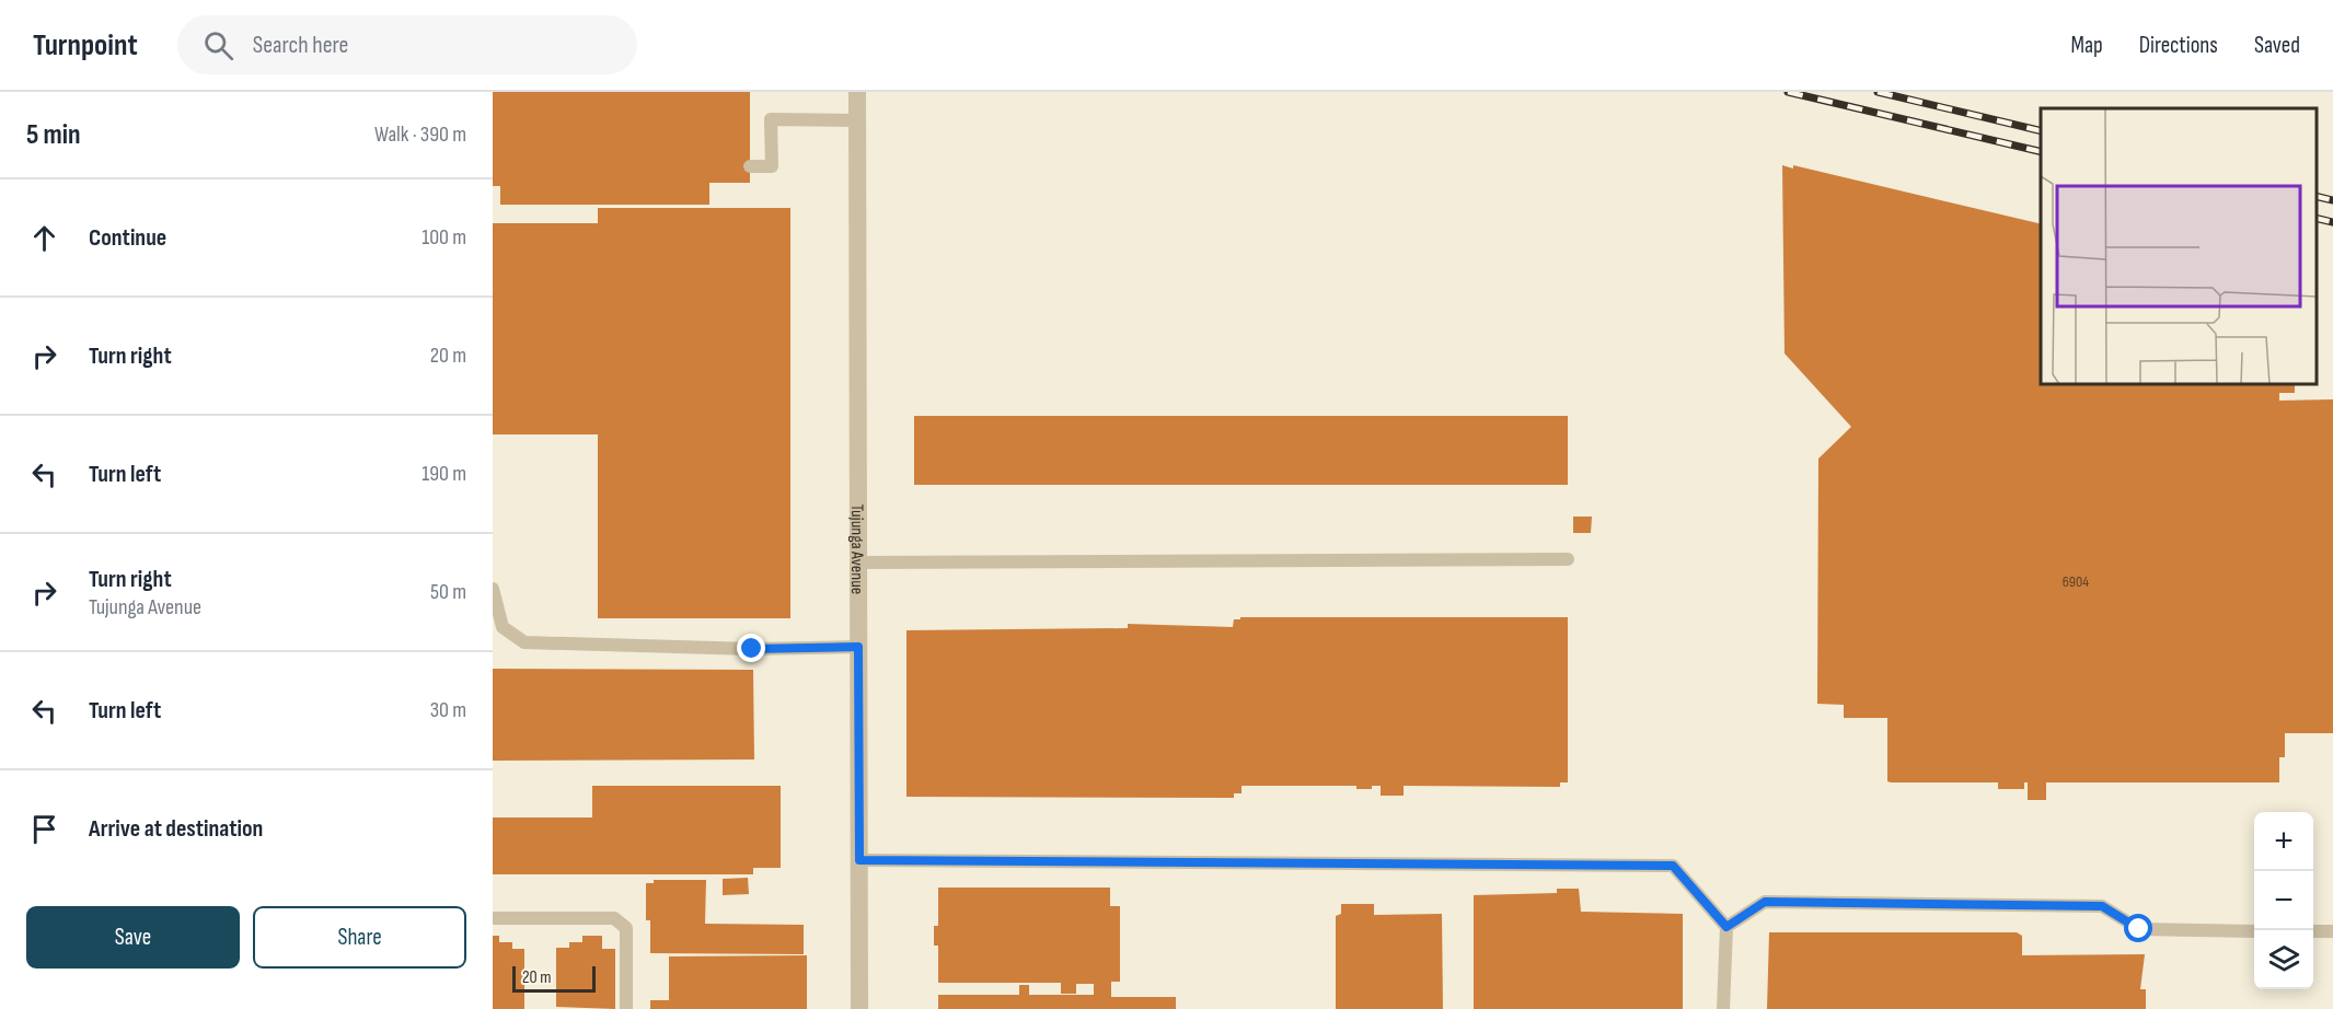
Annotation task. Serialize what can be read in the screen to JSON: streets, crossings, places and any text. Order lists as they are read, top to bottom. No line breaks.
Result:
{"streets":{"street":["Tujunga Avenue"]},"house_numbers":["6904"],"scale_bar":"20 m","page":{"header":"Turnpoint","search":"Search here","nav":["Map","Directions","Saved"],"heading":["5 min","Walk · 390 m"],"list":[["Continue","100 m"],["Turn right","20 m"],["Turn left","190 m"],["Turn right","Tujunga Avenue","50 m"],["Turn left","30 m"],"Arrive at destination"],"map_buttons":["+","−"],"buttons":["Save","Share"],"scale":"20 m"}}
